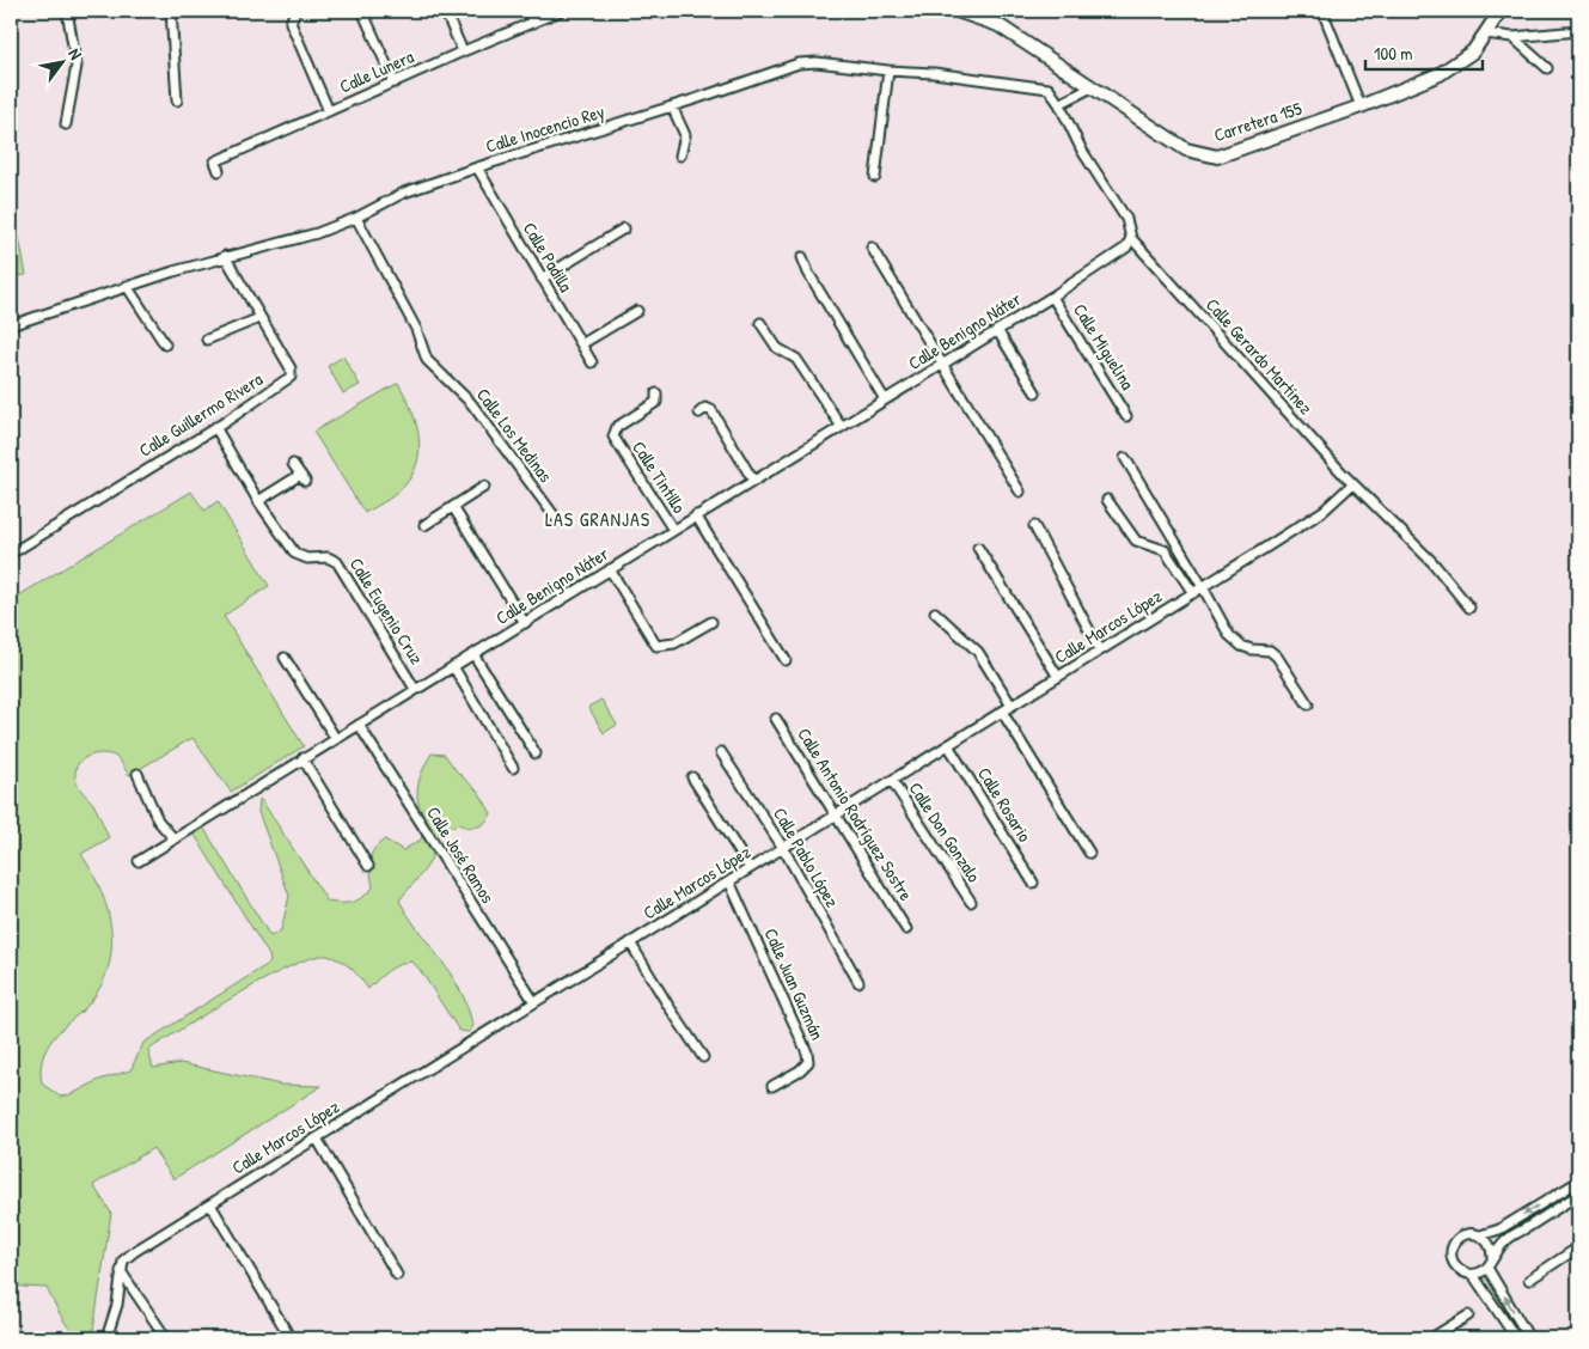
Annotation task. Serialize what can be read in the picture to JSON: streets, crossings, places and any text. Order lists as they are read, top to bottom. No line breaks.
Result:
{"streets":{"street":["Calle Lunera","Carretera 155","Calle Inocencio Rey","Calle Padilla","Calle Benigno Náter","Calle Miguelina","Calle Gerardo Martínez","Calle Guillermo Rivera","Calle Los Medinas","Calle Tintillo","Calle Eugenio Cruz","Calle Marcos López","Calle Rosario","Calle Antonio Rodríguez Sostre","Calle Don Gonzalo","Calle José Ramos","Calle Pablo López","Calle Juan Guzmán"]},"crossings":[["Calle Inocencio Rey","Calle Padilla"],["Calle Inocencio Rey","Calle Gerardo Martínez"],["Calle Inocencio Rey","Calle Guillermo Rivera"],["Calle Inocencio Rey","Calle Los Medinas"],["Calle Benigno Náter","Calle Miguelina"],["Calle Benigno Náter","Calle Gerardo Martínez"],["Calle Benigno Náter","Calle Tintillo"],["Calle Benigno Náter","Calle Eugenio Cruz"],["Calle Benigno Náter","Calle José Ramos"],["Calle Gerardo Martínez","Calle Marcos López"],["Calle Guillermo Rivera","Calle Eugenio Cruz"],["Calle Marcos López","Calle Rosario"],["Calle Marcos López","Calle Antonio Rodríguez Sostre"],["Calle Marcos López","Calle Don Gonzalo"],["Calle Marcos López","Calle José Ramos"],["Calle Marcos López","Calle Pablo López"],["Calle Marcos López","Calle Juan Guzmán"]],"districts":["LAS GRANJAS"],"scale_bar":"100 m","north":"top right"}
